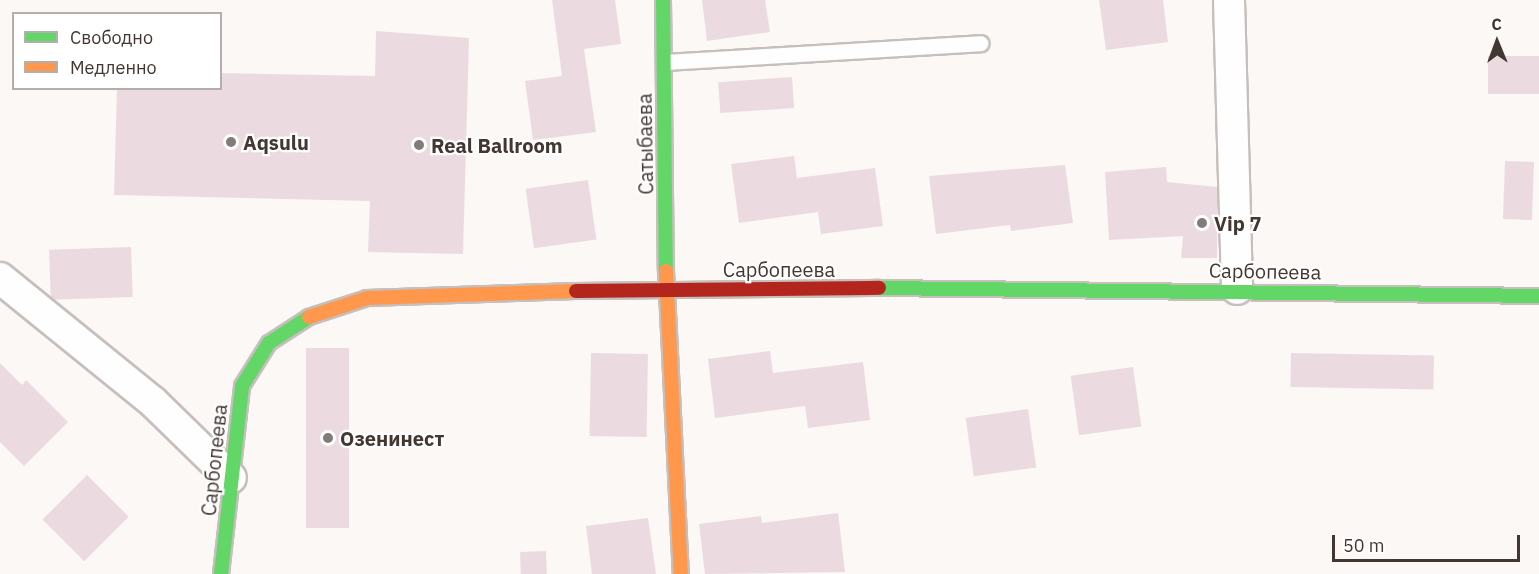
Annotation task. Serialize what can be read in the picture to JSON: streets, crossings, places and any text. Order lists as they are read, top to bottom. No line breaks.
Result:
{"streets":{"street":["Сатыбаева","Сарбопеева"]},"crossings":[["Сатыбаева","Сарбопеева"]],"places":["Aqsulu","Real Ballroom","Vip 7","Озенинест"],"legend":["Свободно","Медленно"],"scale_bar":"50 m","north":"top"}
